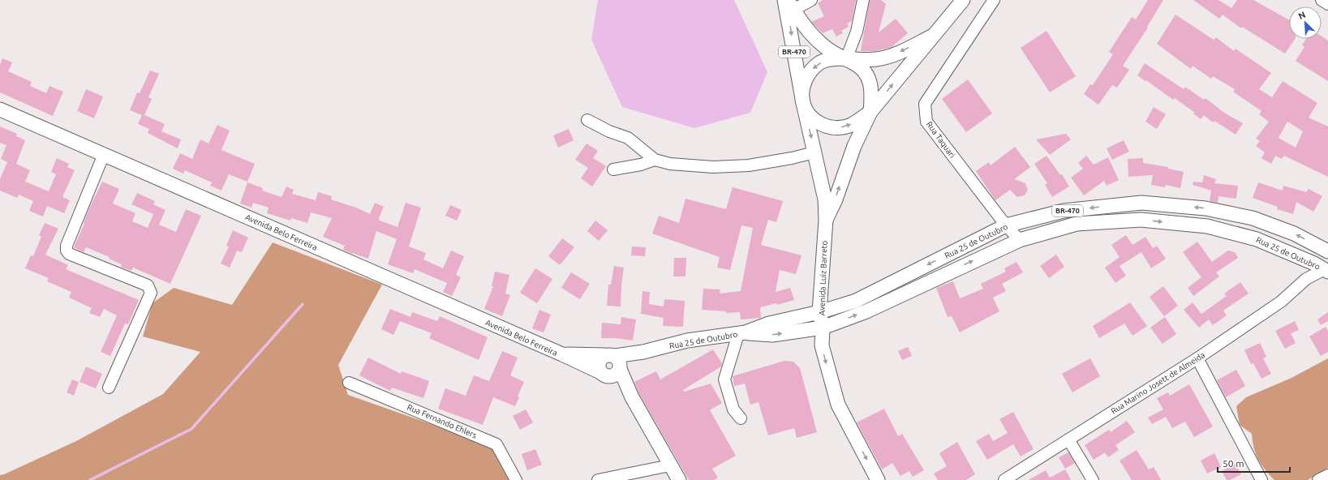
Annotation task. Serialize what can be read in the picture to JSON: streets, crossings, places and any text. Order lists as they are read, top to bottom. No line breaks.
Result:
{"streets":{"main road":["BR-470","Avenida Belo Ferreira","Rua 25 de Outubro","Avenida Luiz Barreto"],"street":["Rua Taquari","Rua Marino Josett de Almeida","Rua Fernando Ehlers"]},"crossings":[["BR-470","Avenida Luiz Barreto"],["Rua Taquari","Rua 25 de Outubro"],["Avenida Belo Ferreira","Rua 25 de Outubro"],["Rua 25 de Outubro","Avenida Luiz Barreto"],["Rua 25 de Outubro","Rua Marino Josett de Almeida"]],"one_way":["Avenida Luiz Barreto"],"scale_bar":"50 m","north":"top left"}
